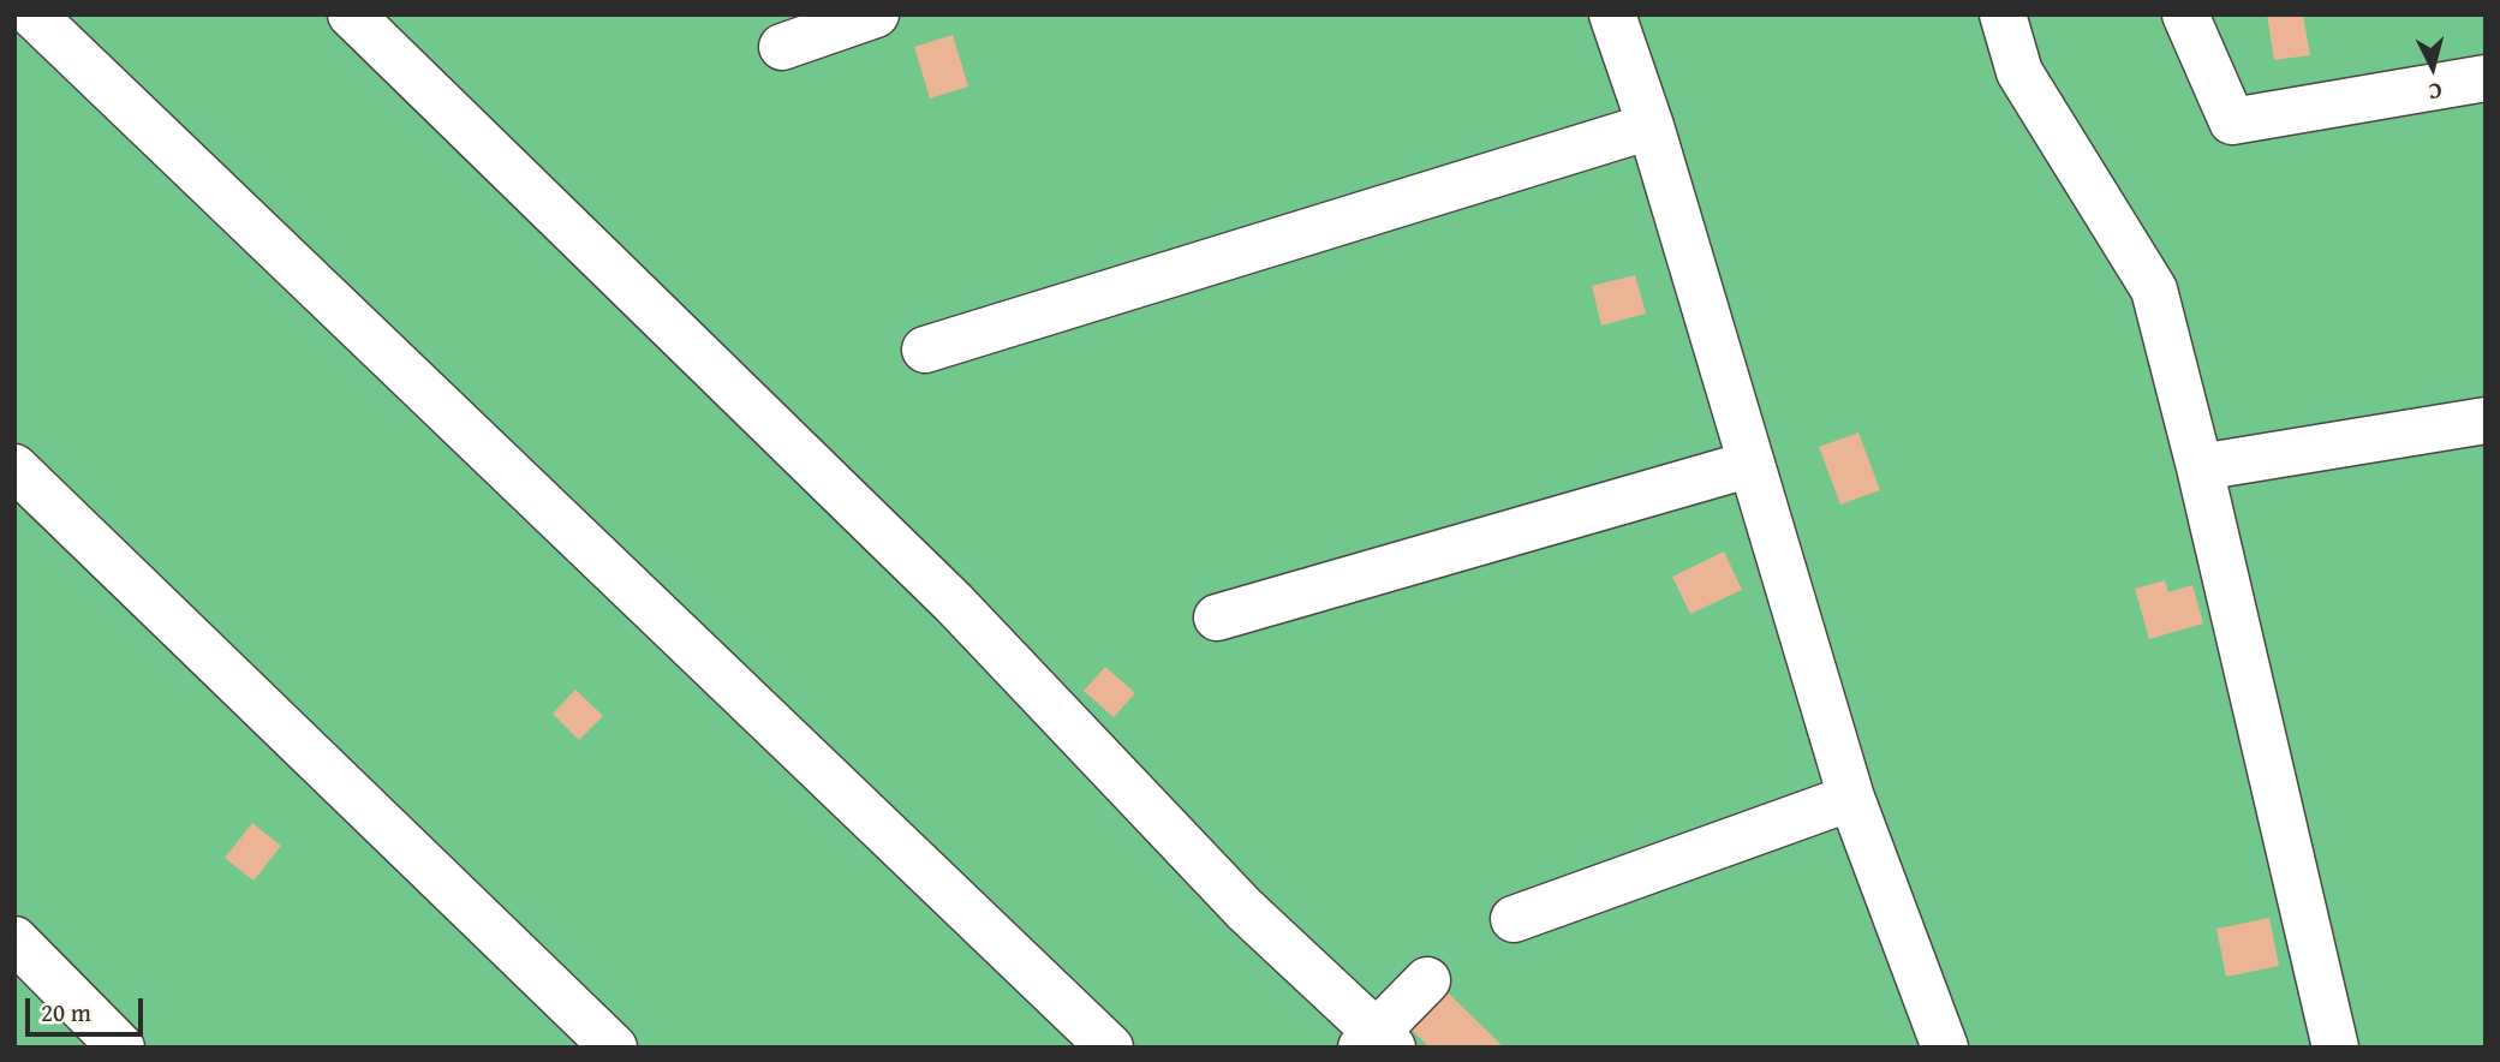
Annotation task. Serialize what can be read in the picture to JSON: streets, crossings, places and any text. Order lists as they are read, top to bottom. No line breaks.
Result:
{"scale_bar":"20 m","north":"bottom"}
